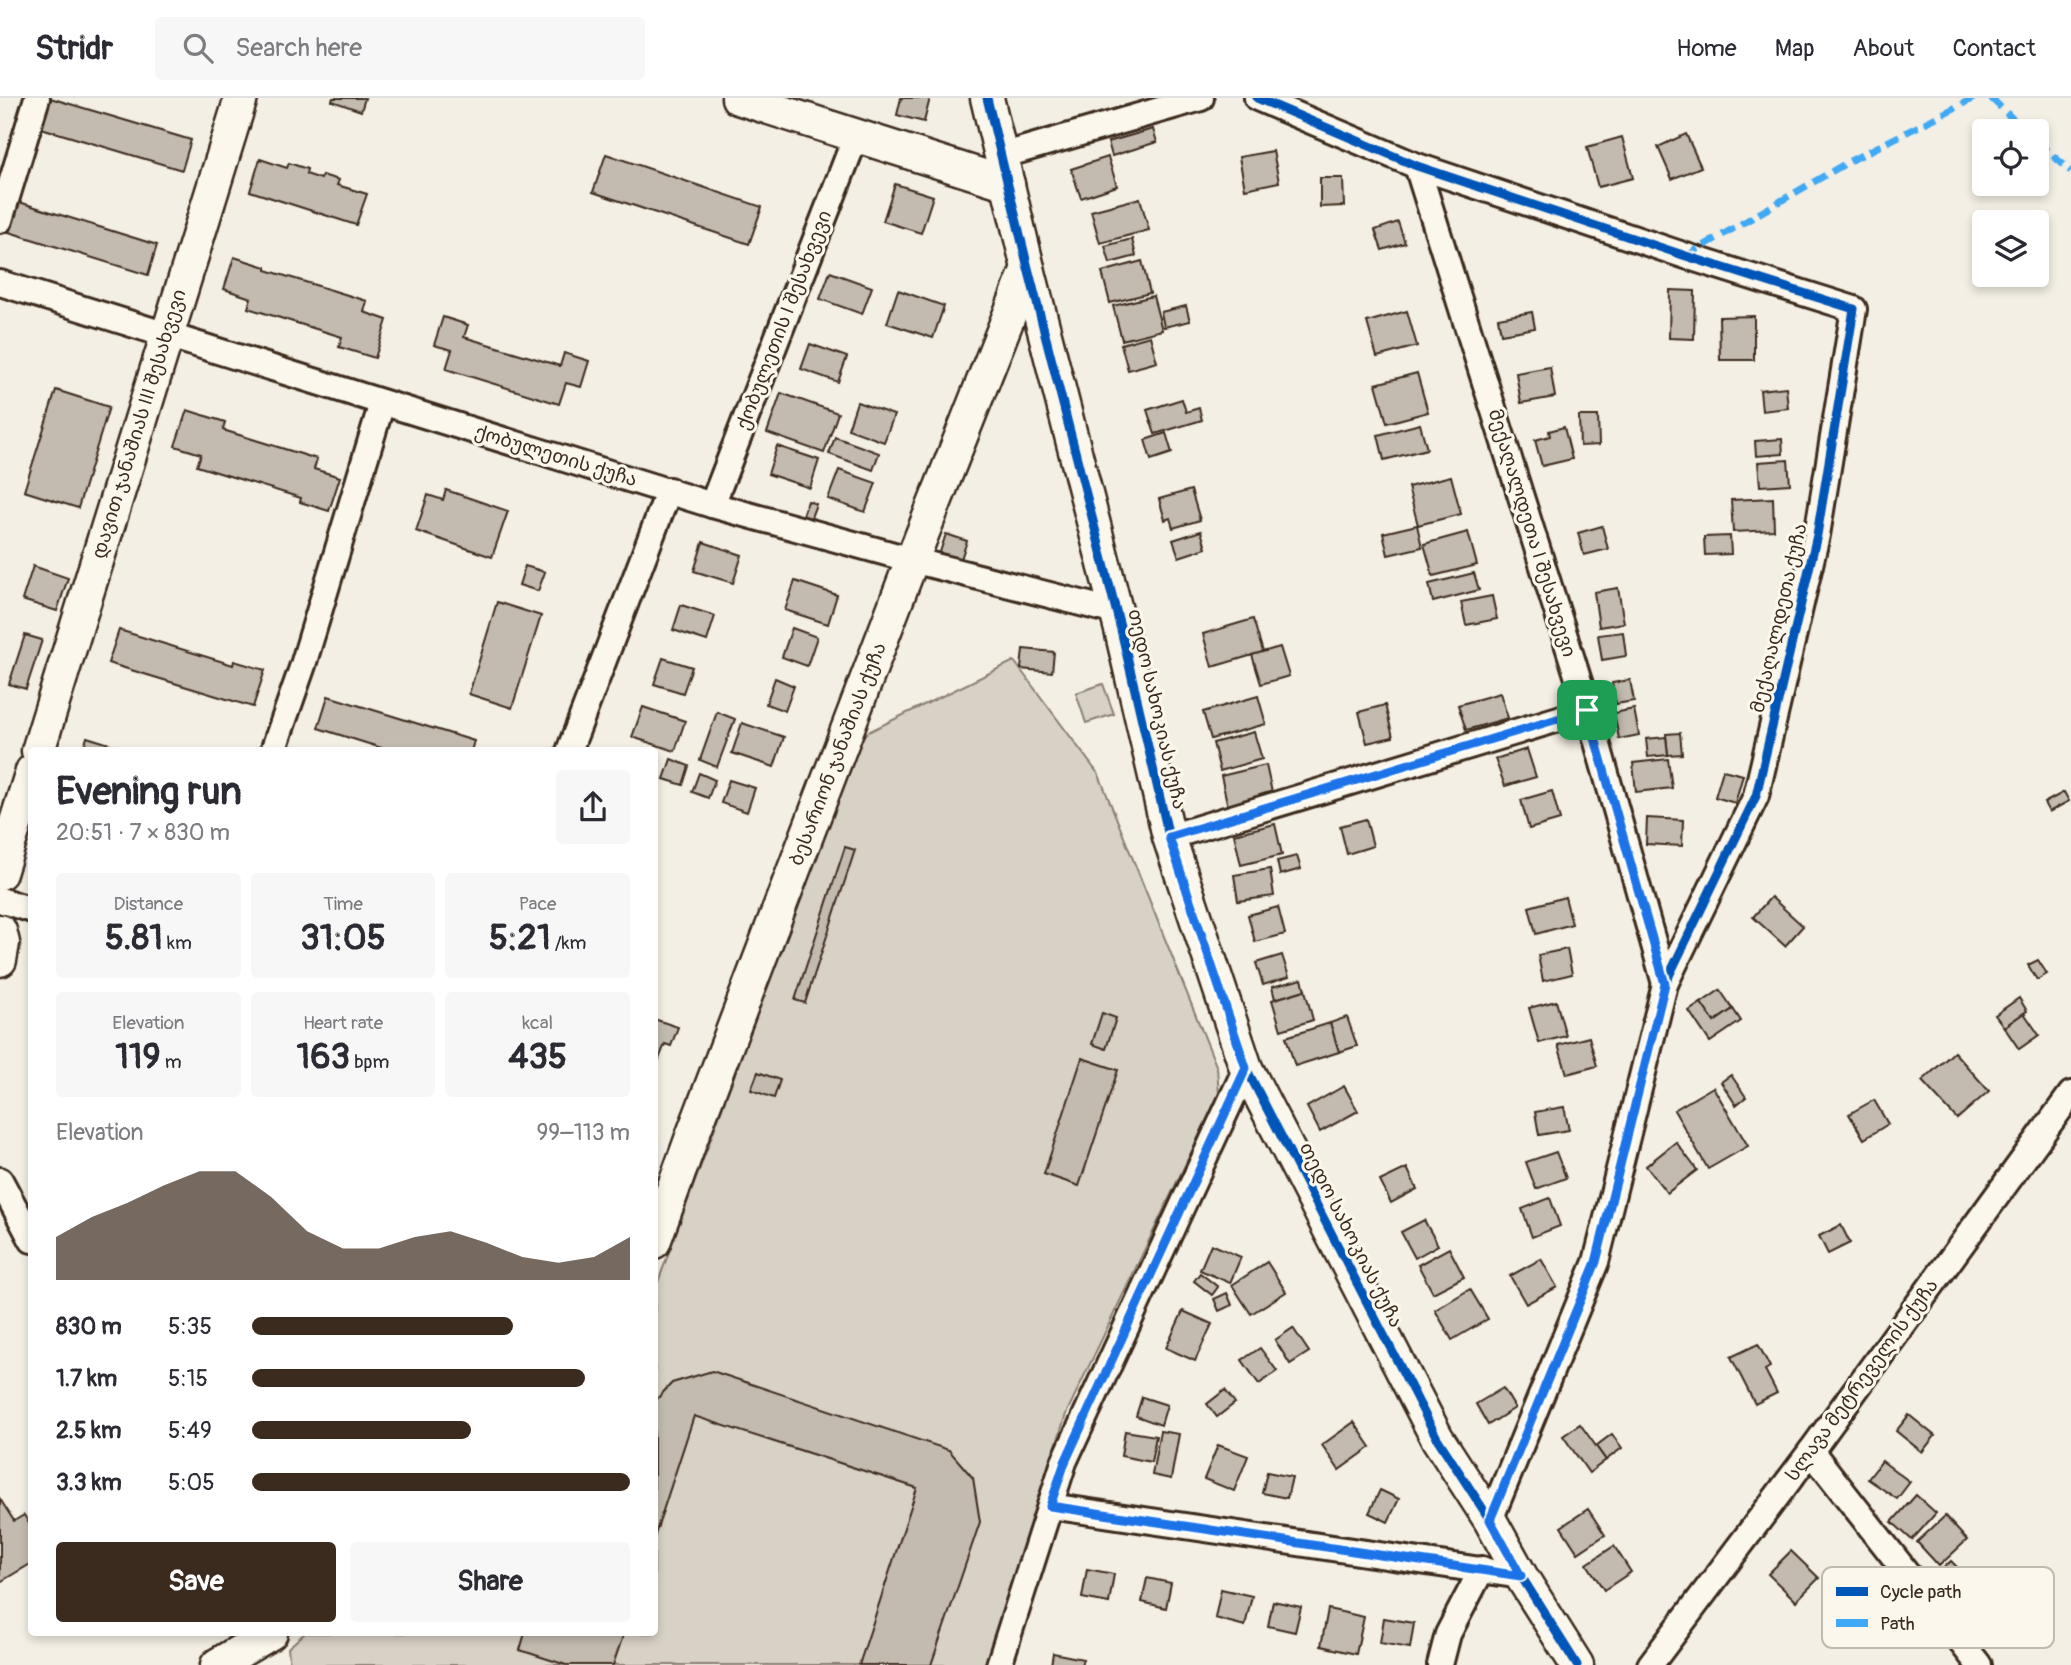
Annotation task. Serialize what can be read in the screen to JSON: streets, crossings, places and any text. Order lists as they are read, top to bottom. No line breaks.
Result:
{"streets":{"street":["ქობულეთის I შესახვევი","დავით ჯანაშიას III შესახვევი","ქობულეთის ქუჩა","მექაღალდეთა I შესახვევი","მექაღალდეთა ქუჩა","თედო სახოკიას ქუჩა","ბესარიონ ჯანაშიას ქუჩა","სლავა მეტრეველის ქუჩა"]},"crossings":[["ქობულეთის I შესახვევი","ქობულეთის ქუჩა"],["დავით ჯანაშიას III შესახვევი","ქობულეთის ქუჩა"],["ქობულეთის ქუჩა","თედო სახოკიას ქუჩა"],["ქობულეთის ქუჩა","ბესარიონ ჯანაშიას ქუჩა"],["მექაღალდეთა I შესახვევი","მექაღალდეთა ქუჩა"],["მექაღალდეთა ქუჩა","თედო სახოკიას ქუჩა"],["თედო სახოკიას ქუჩა","ბესარიონ ჯანაშიას ქუჩა"]],"legend":["Cycle path","Path"],"page":{"header":"Stridr","search":"Search here","nav":["Home","Map","About","Contact"],"heading":["Evening run","20:51 · 7 × 830 m"],"stats":[["Distance","5.81 km"],["Time","31:05"],["Pace","5:21 /km"],["Elevation","119 m"],["Heart rate","163 bpm"],["kcal","435"]],"chart":["Elevation","99–113 m"],"list":[{"name":"830 m","note":"5:35"},{"name":"1.7 km","note":"5:15"},{"name":"2.5 km","note":"5:49"},{"name":"3.3 km","note":"5:05"}],"buttons":["Save","Share"]}}
